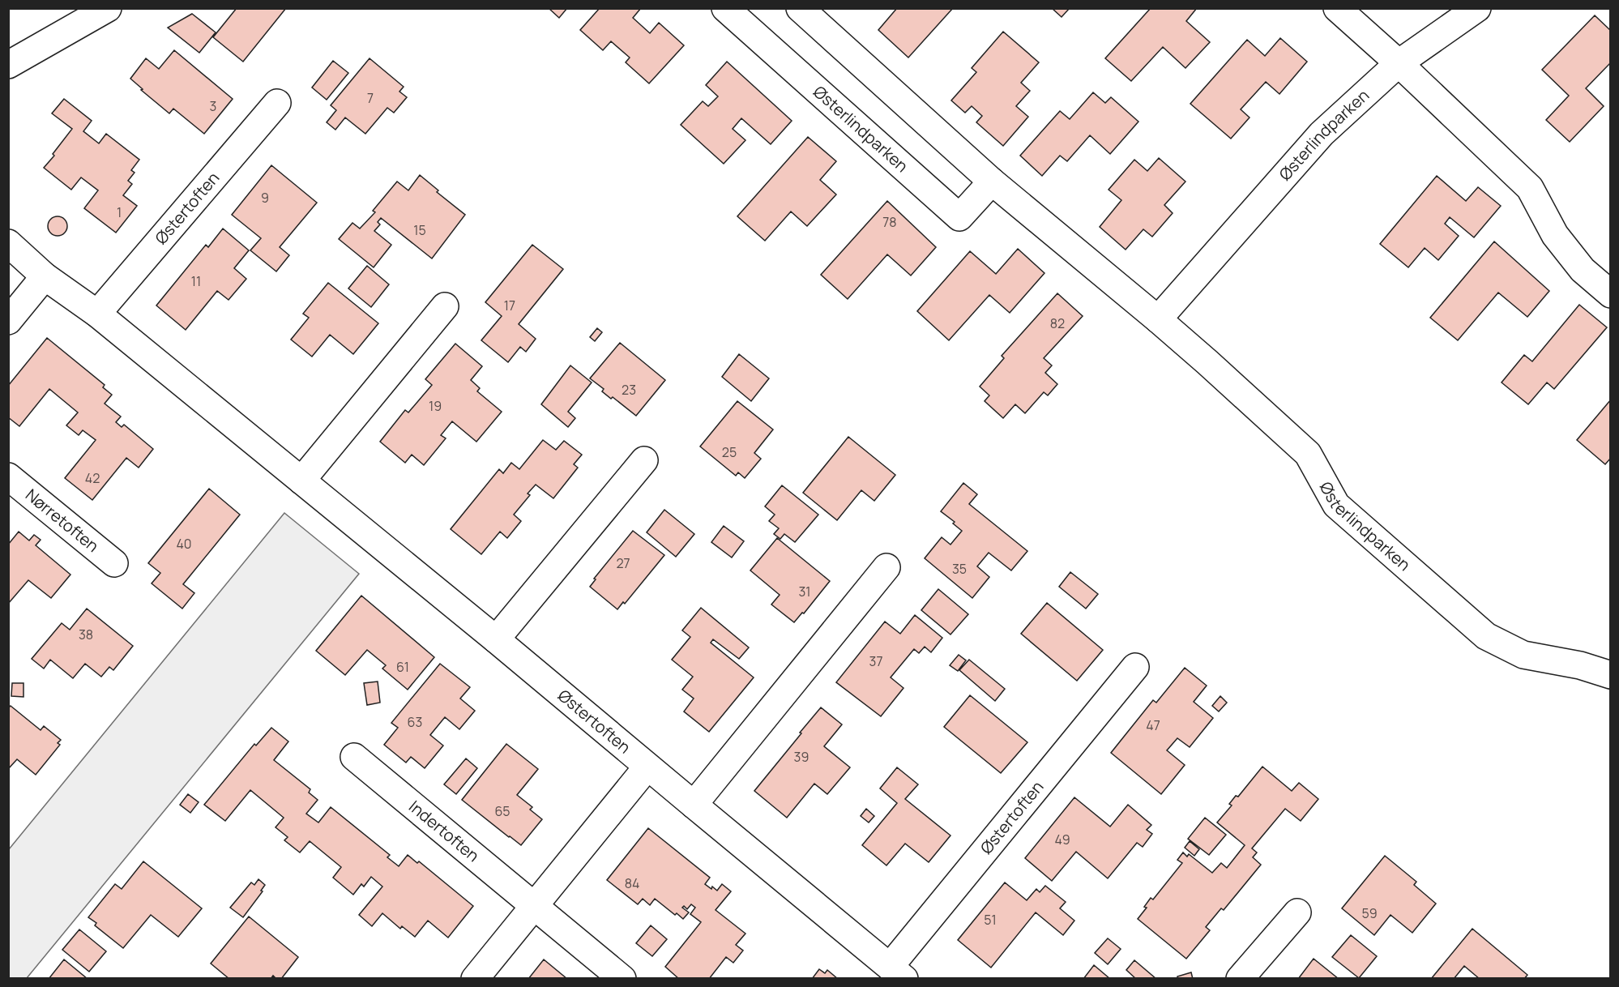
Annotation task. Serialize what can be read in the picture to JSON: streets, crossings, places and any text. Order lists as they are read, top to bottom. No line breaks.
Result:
{"streets":{"street":["Østerlindparken","Østertoften","Nørretoften","Indertoften"]},"house_numbers":["7","3","9","1","78","15","11","17","82","23","19","25","42","40","27","35","31","38","37","61","63","47","39","65","49","84","59","51"]}
